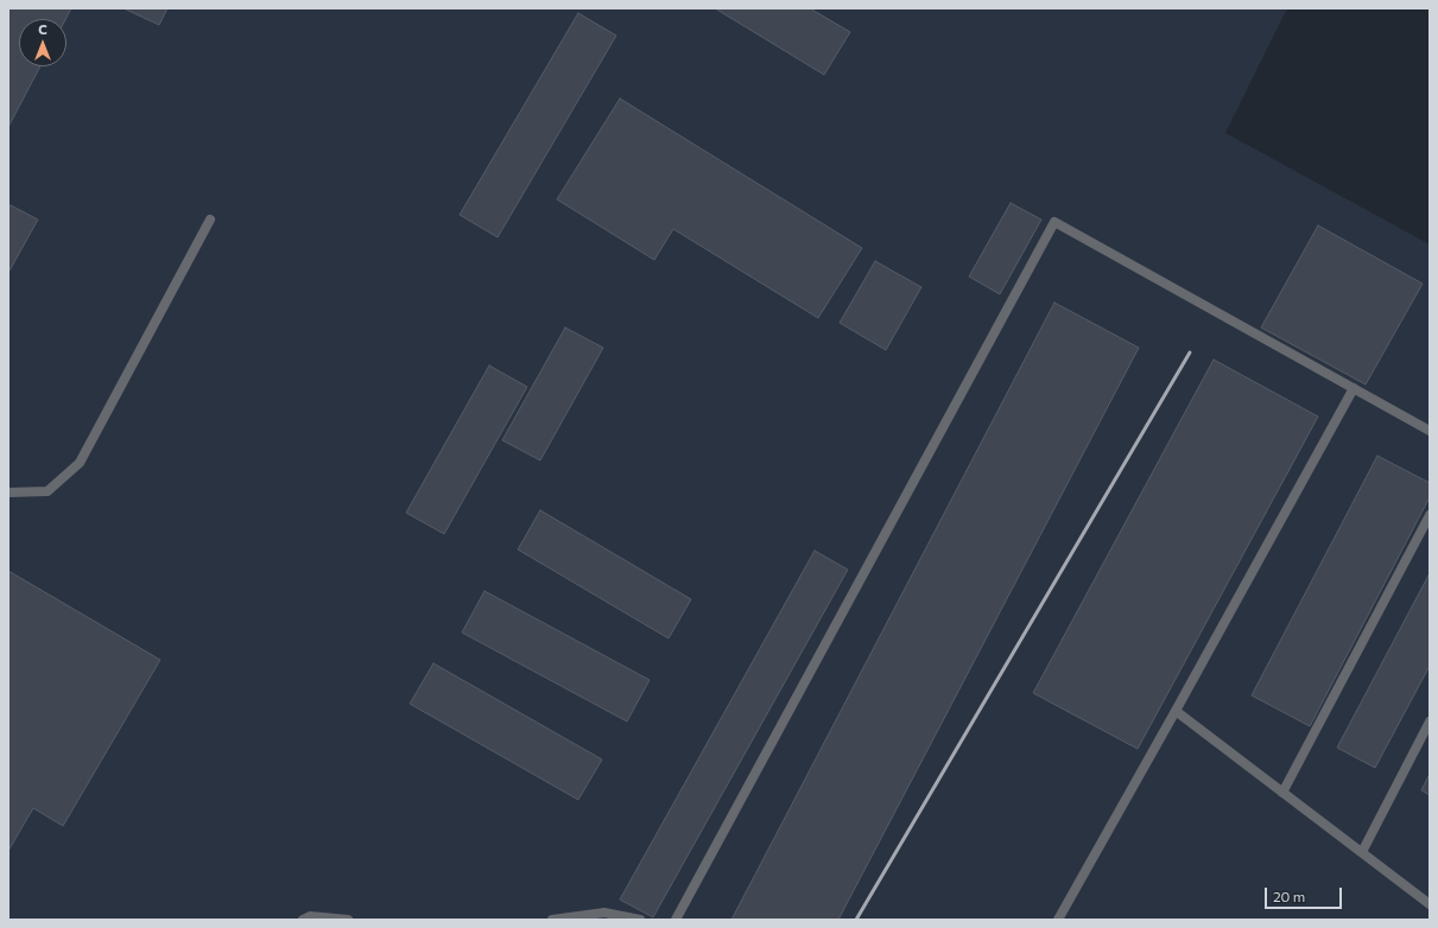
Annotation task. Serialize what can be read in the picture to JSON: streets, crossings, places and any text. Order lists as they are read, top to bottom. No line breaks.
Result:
{"scale_bar":"20 m","north":"top"}
